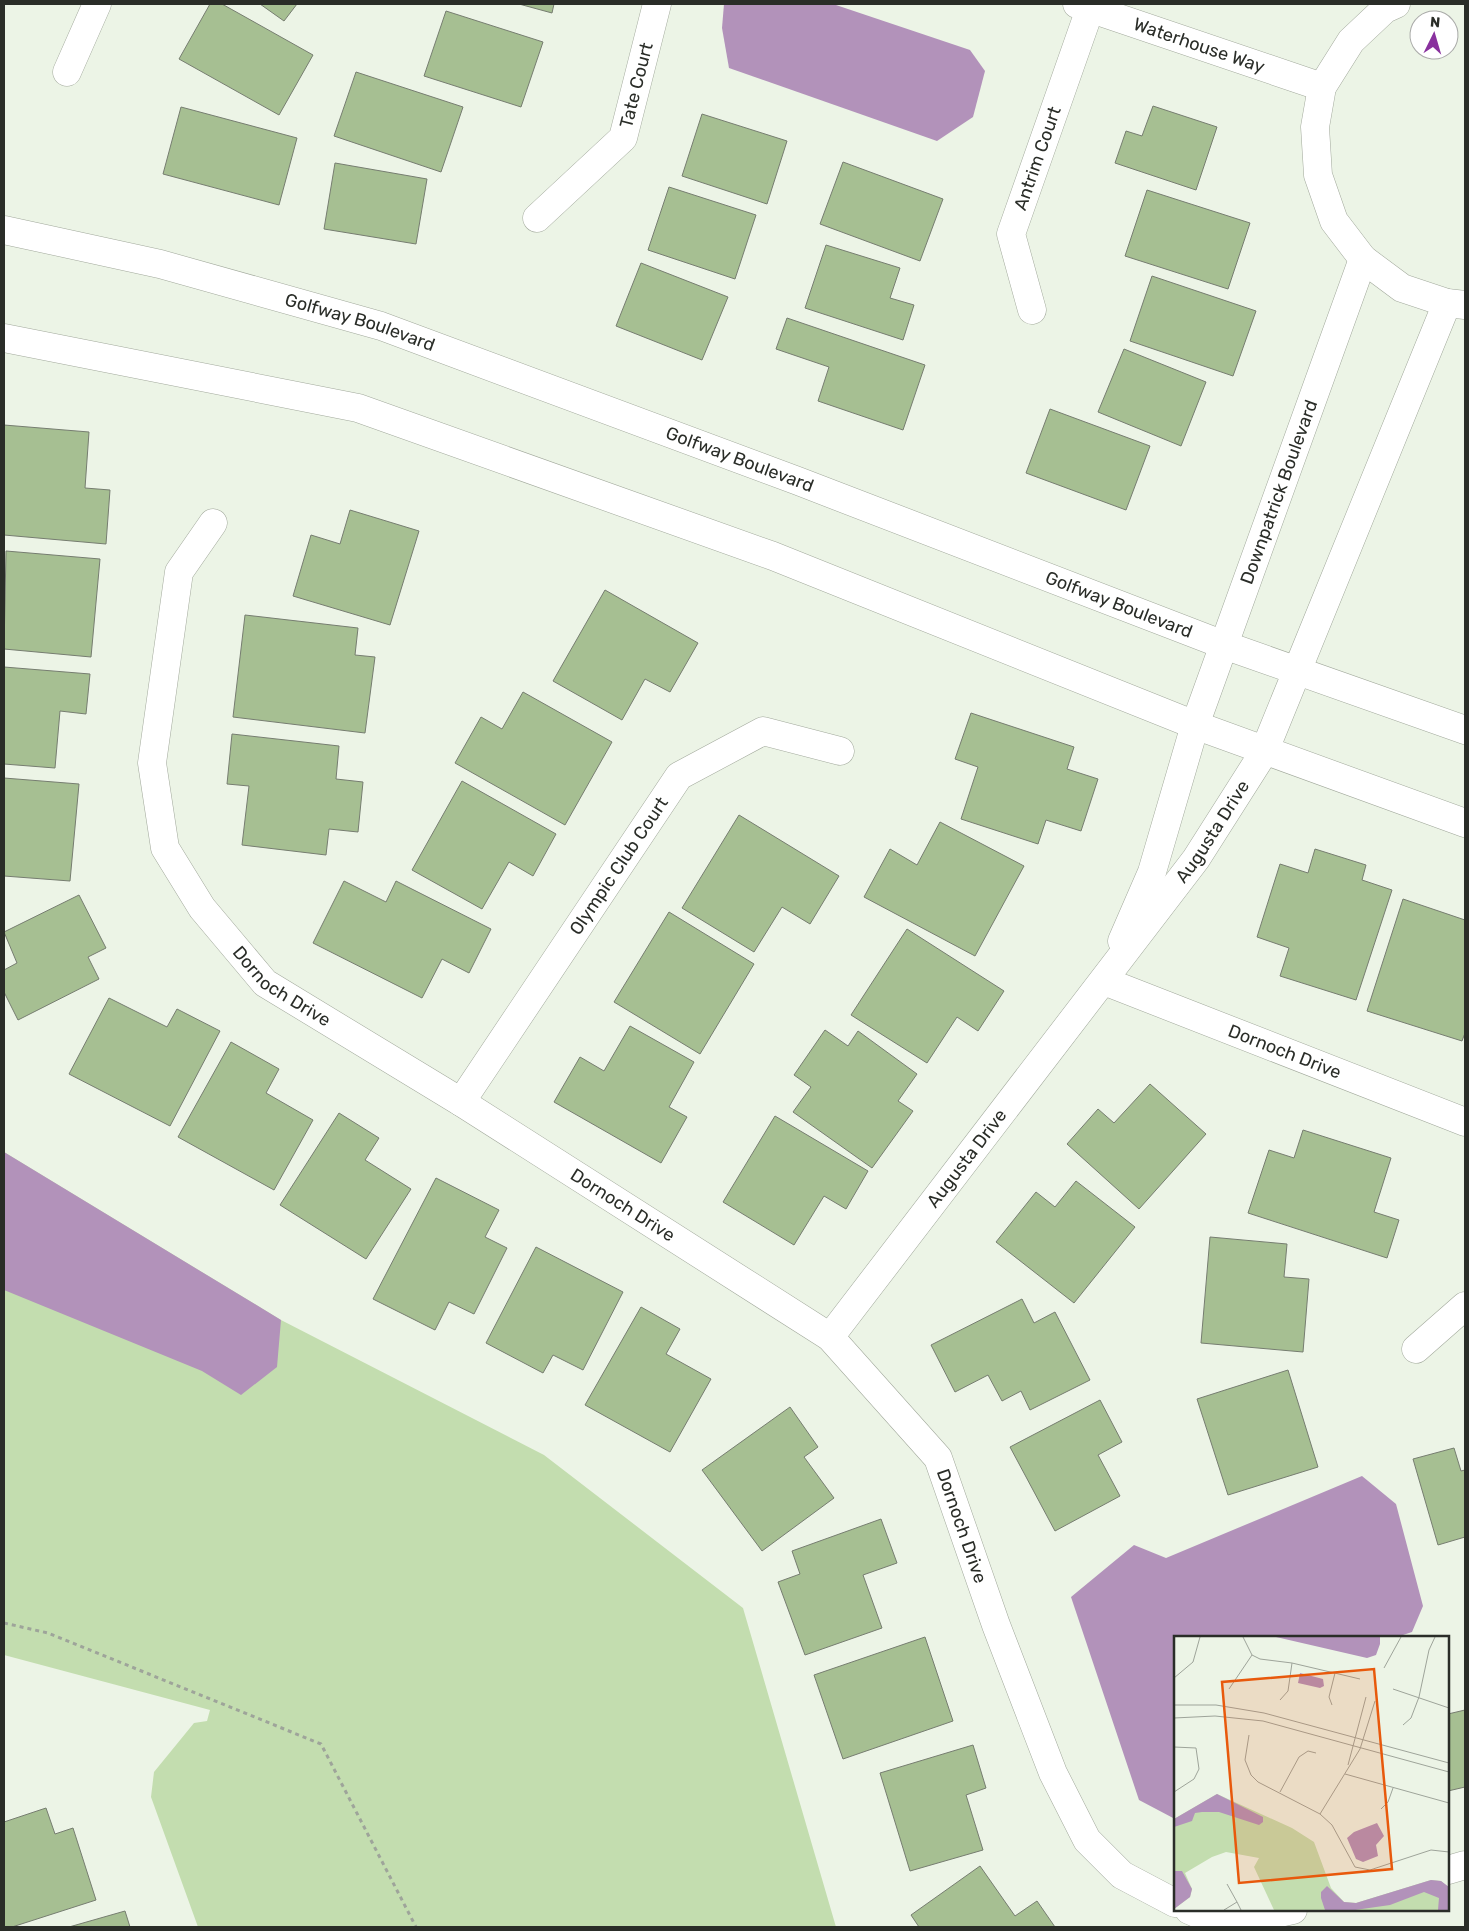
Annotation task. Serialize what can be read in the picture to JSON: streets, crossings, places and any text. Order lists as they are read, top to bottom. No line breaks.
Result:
{"streets":{"street":["Waterhouse Way","Tate Court","Antrim Court","Golfway Boulevard","Downpatrick Boulevard","Augusta Drive","Olympic Club Court","Dornoch Drive"]},"crossings":[["Waterhouse Way","Antrim Court"],["Golfway Boulevard","Downpatrick Boulevard"],["Downpatrick Boulevard","Augusta Drive"],["Augusta Drive","Dornoch Drive"],["Olympic Club Court","Dornoch Drive"]],"north":"top"}
